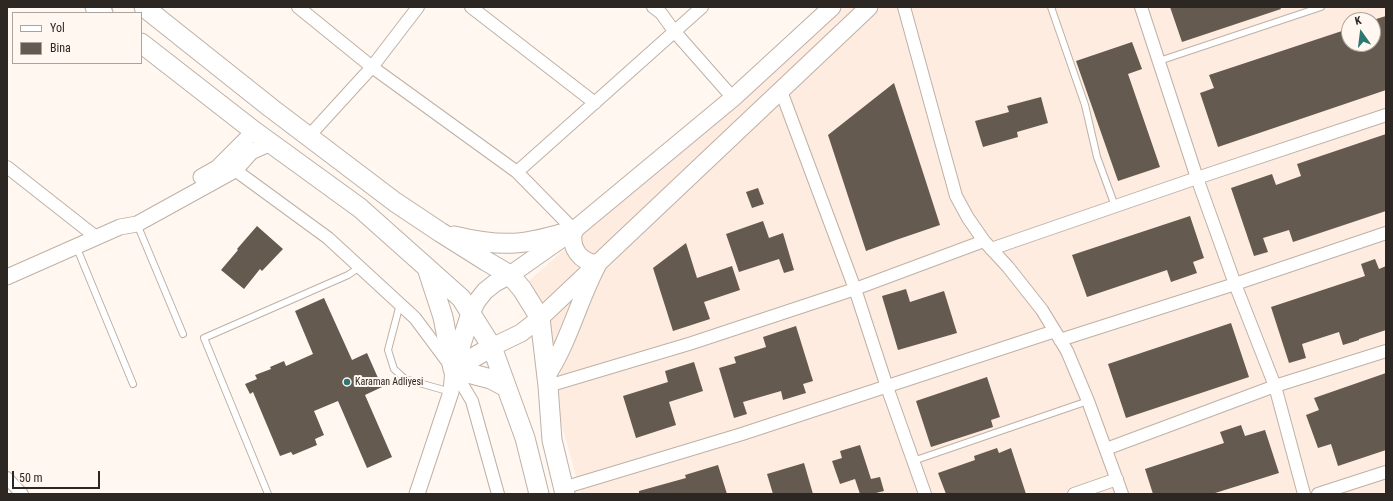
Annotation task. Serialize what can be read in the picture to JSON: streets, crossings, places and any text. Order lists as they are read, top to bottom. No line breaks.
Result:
{"places":["Karaman Adliyesi"],"legend":["Yol","Bina"],"scale_bar":"50 m","north":"top"}
